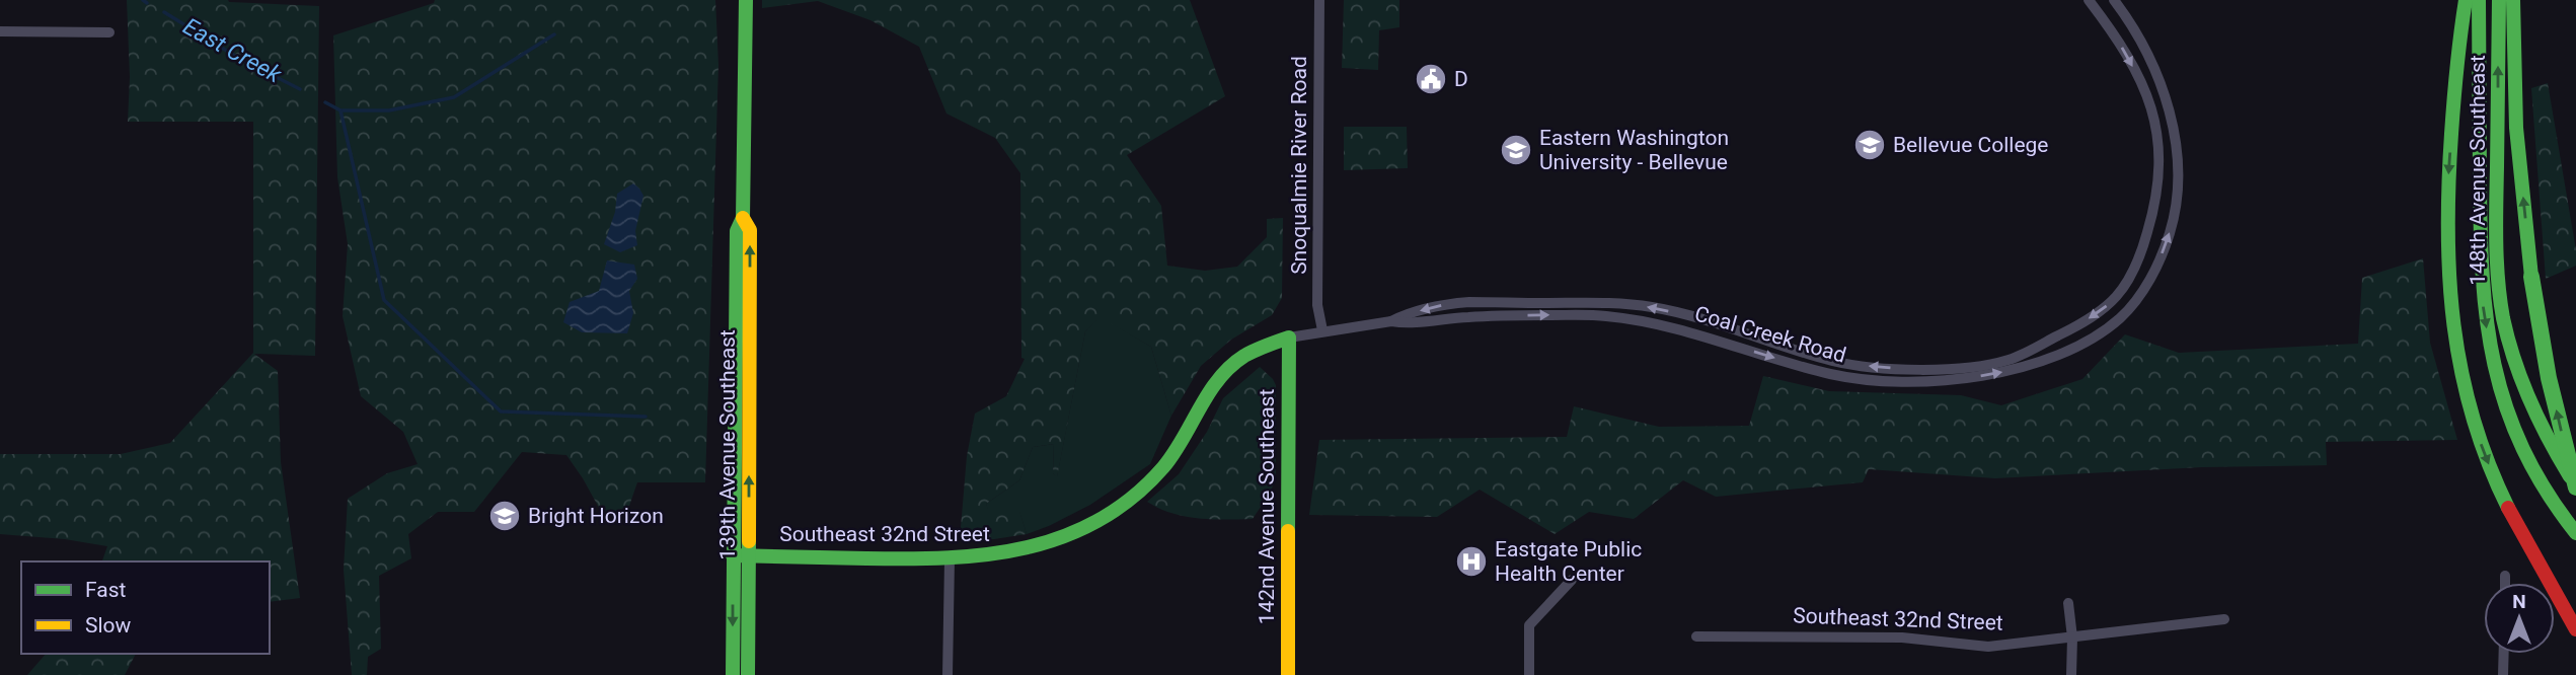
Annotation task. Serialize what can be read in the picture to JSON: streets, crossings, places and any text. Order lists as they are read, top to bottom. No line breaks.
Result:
{"streets":{"main road":["148th Avenue Southeast","139th Avenue Southeast","142nd Avenue Southeast","Southeast 32nd Street"],"street":["Snoqualmie River Road","Coal Creek Road"]},"crossings":[["Snoqualmie River Road","Coal Creek Road"],["Coal Creek Road","142nd Avenue Southeast"],["Coal Creek Road","Southeast 32nd Street"],["139th Avenue Southeast","Southeast 32nd Street"],["142nd Avenue Southeast","Southeast 32nd Street"]],"water":["East Creek"],"places":{"public building":["D"],"school or university":["Bellevue College","Eastern Washington University - Bellevue","Bright Horizon"],"hospital":["Eastgate Public Health Center"]},"legend":["Fast","Slow"],"north":"top"}
